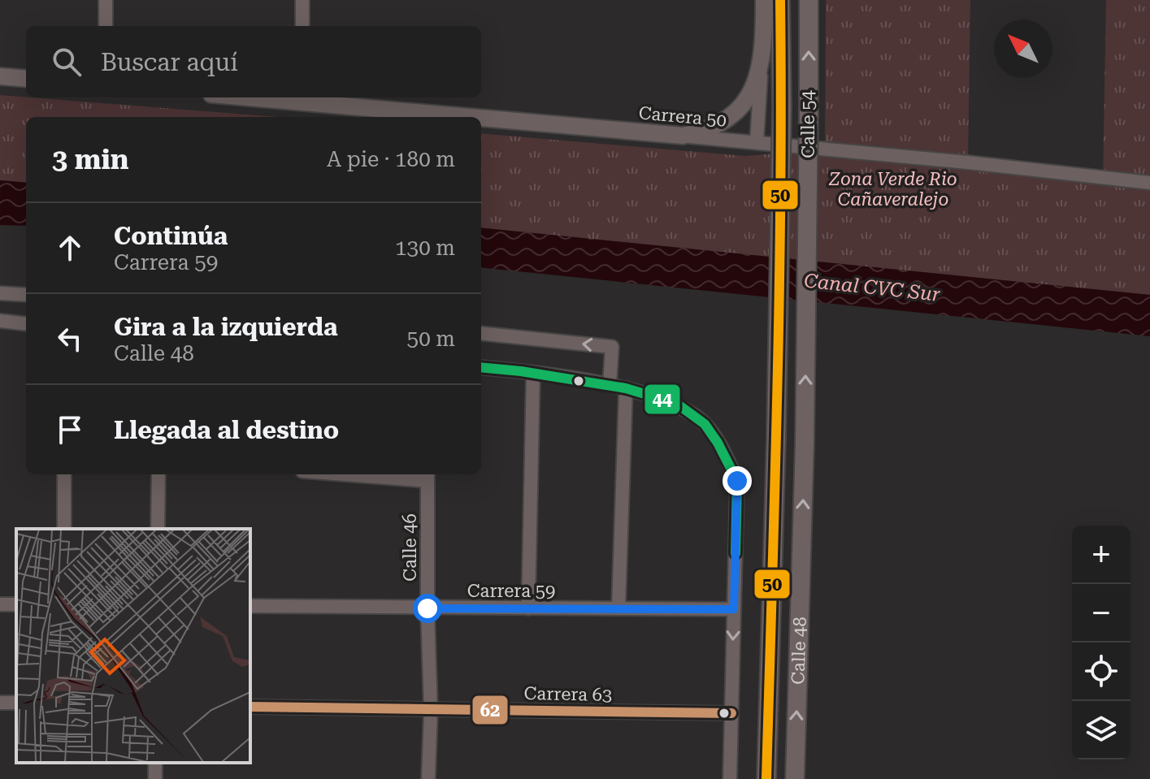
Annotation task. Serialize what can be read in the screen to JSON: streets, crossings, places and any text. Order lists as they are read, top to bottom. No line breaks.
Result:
{"streets":{"main road":["Calle 54","Calle 48"],"street":["Carrera 50","Calle 46","Carrera 59","Carrera 63"]},"crossings":[["Calle 54","Calle 48"],["Calle 46","Carrera 59"],["Calle 46","Carrera 63"]],"water":["Canal CVC Sur"],"parks":["Zona Verde Rio Cañaveralejo"],"lines":["transit line 50","transit line 44","transit line 62"],"north":"top left","page":{"search":"Buscar aquí","heading":["3 min","A pie · 180 m"],"list":[["Continúa","Carrera 59","130 m"],["Gira a la izquierda","Calle 48","50 m"],"Llegada al destino"],"map_buttons":["+","−"]}}
